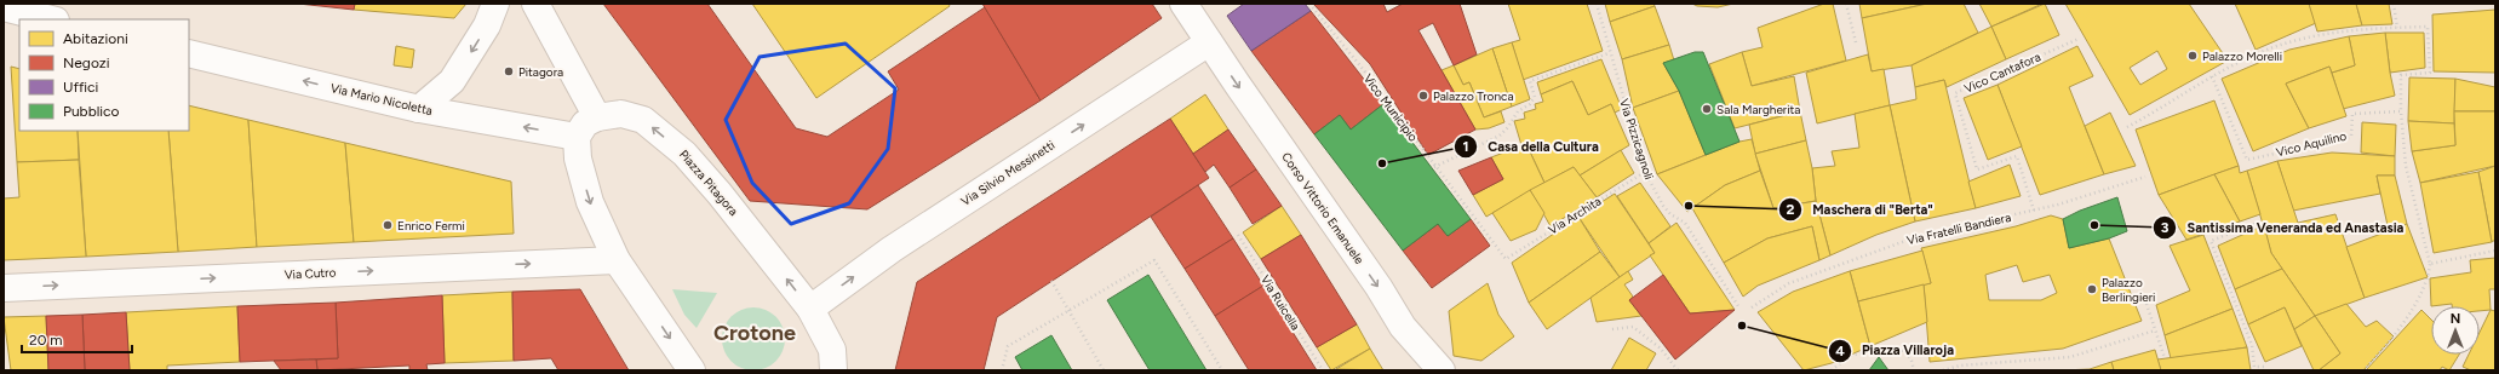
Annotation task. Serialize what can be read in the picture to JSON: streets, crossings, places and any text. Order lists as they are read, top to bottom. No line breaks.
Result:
{"streets":{"street":["Via Mario Nicoletta","Via Silvio Messinetti","Piazza Pitagora","Corso Vittorio Emanuele","Via Cutro"],"path":["Vico Cantafora","Vico Municipio","Via Pizzicagnoli","Vico Aquilino","Via Archita","Via Fratelli Bandiera","Via Ruicella"]},"crossings":[["Vico Cantafora","Via Fratelli Bandiera"],["Vico Municipio","Via Archita"],["Via Pizzicagnoli","Via Archita"],["Via Silvio Messinetti","Piazza Pitagora"],["Via Silvio Messinetti","Corso Vittorio Emanuele"]],"one_way":["Via Mario Nicoletta","Via Silvio Messinetti","Corso Vittorio Emanuele","Via Cutro"],"districts":["Crotone"],"places":["Palazzo Morelli","Pitagora","Palazzo Tronca","Sala Margherita","Casa della Cultura","Maschera di \"Berta\"","Enrico Fermi","Santissima Veneranda ed Anastasia","Palazzo Berlingieri","Piazza Villaroja"],"legend":["Abitazioni","Negozi","Uffici","Pubblico"],"scale_bar":"20 m","north":"top"}
